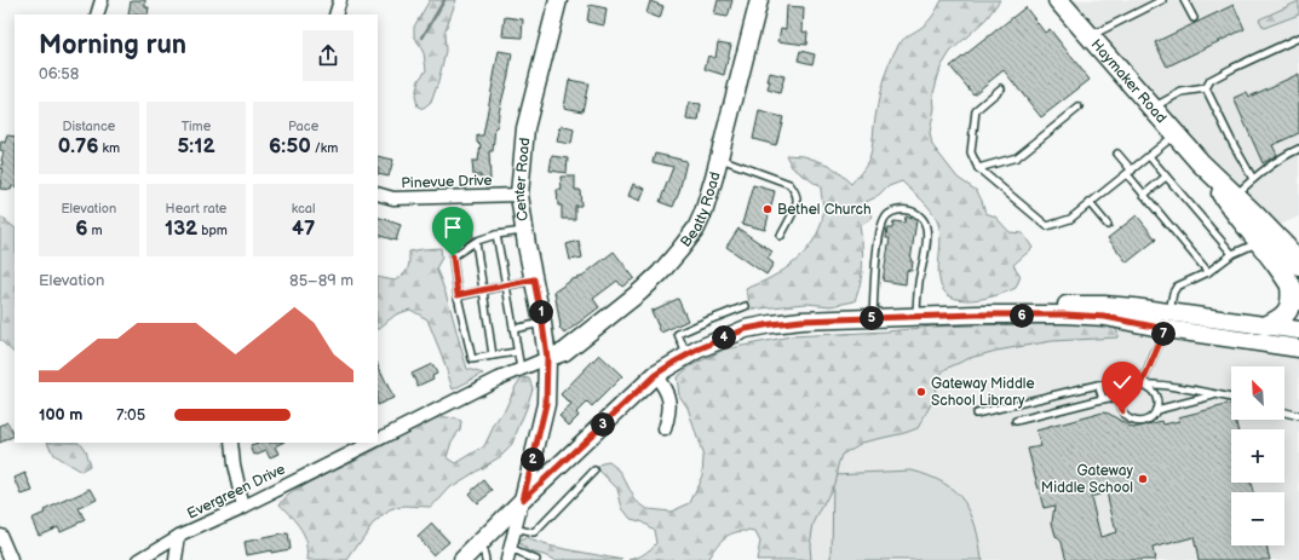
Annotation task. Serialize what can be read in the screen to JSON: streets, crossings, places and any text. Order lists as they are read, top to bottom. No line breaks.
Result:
{"streets":{"main road":["Haymaker Road","Center Road","Beatty Road"],"street":["Pinevue Drive","Evergreen Drive"]},"crossings":[["Center Road","Pinevue Drive"],["Center Road","Beatty Road"],["Center Road","Evergreen Drive"],["Beatty Road","Evergreen Drive"]],"places":["Bethel Church","Gateway Middle School Library","Gateway Middle School"],"north":"top left","page":{"heading":["Morning run","06:58"],"stats":[["Distance","0.76 km"],["Time","5:12"],["Pace","6:50 /km"],["Elevation","6 m"],["Heart rate","132 bpm"],["kcal","47"]],"chart":["Elevation","85–89 m"],"pins":["1","6","5","7","4","3","2"],"map_buttons":["+","−"],"list":[{"name":"100 m","note":"7:05"}]}}
